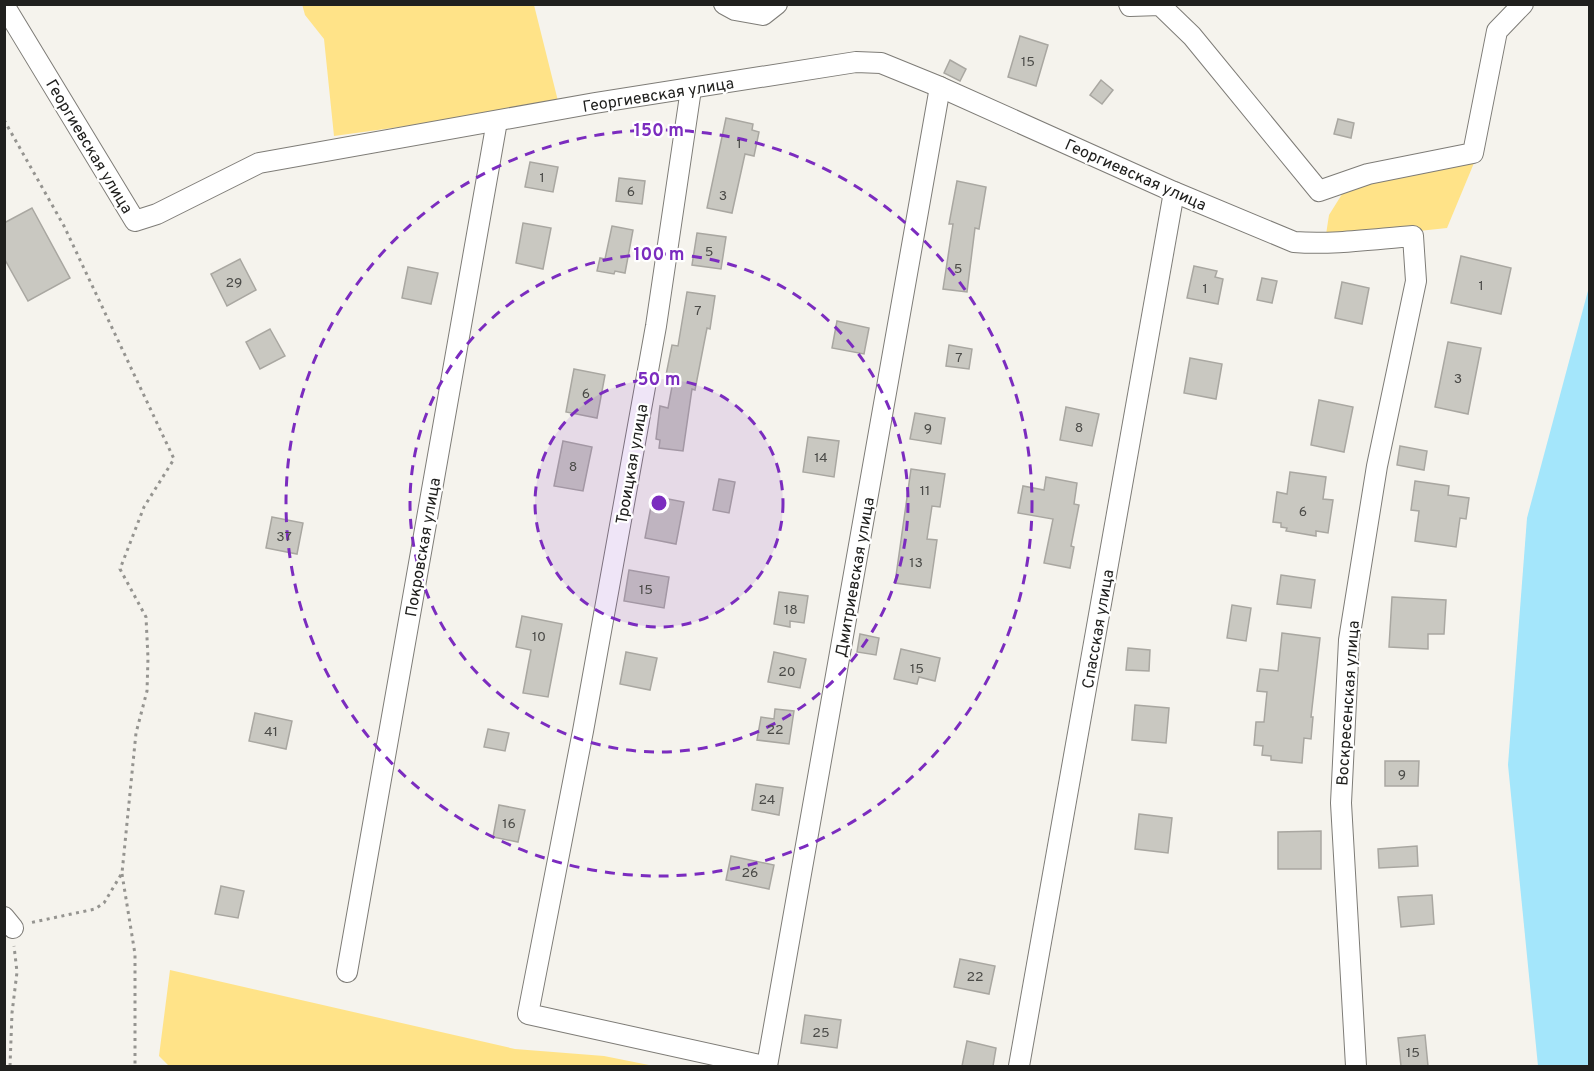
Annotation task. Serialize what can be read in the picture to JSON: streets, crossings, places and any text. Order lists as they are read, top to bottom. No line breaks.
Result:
{"streets":{"street":["Георгиевская улица","Троицкая улица","Покровская улица","Дмитриевская улица","Спасская улица","Воскресенская улица"]},"crossings":[["Георгиевская улица","Троицкая улица"],["Георгиевская улица","Покровская улица"],["Георгиевская улица","Дмитриевская улица"],["Георгиевская улица","Спасская улица"],["Георгиевская улица","Воскресенская улица"],["Троицкая улица","Дмитриевская улица"]],"house_numbers":["15","1","1","6","3","5","5","29","1","1","7","7","3","6","8","9","14","8","11","6","37","13","15","18","10","15","20","22","41","9","24","16","26","22","25","15"],"rings":["150 m","100 m","50 m"]}
